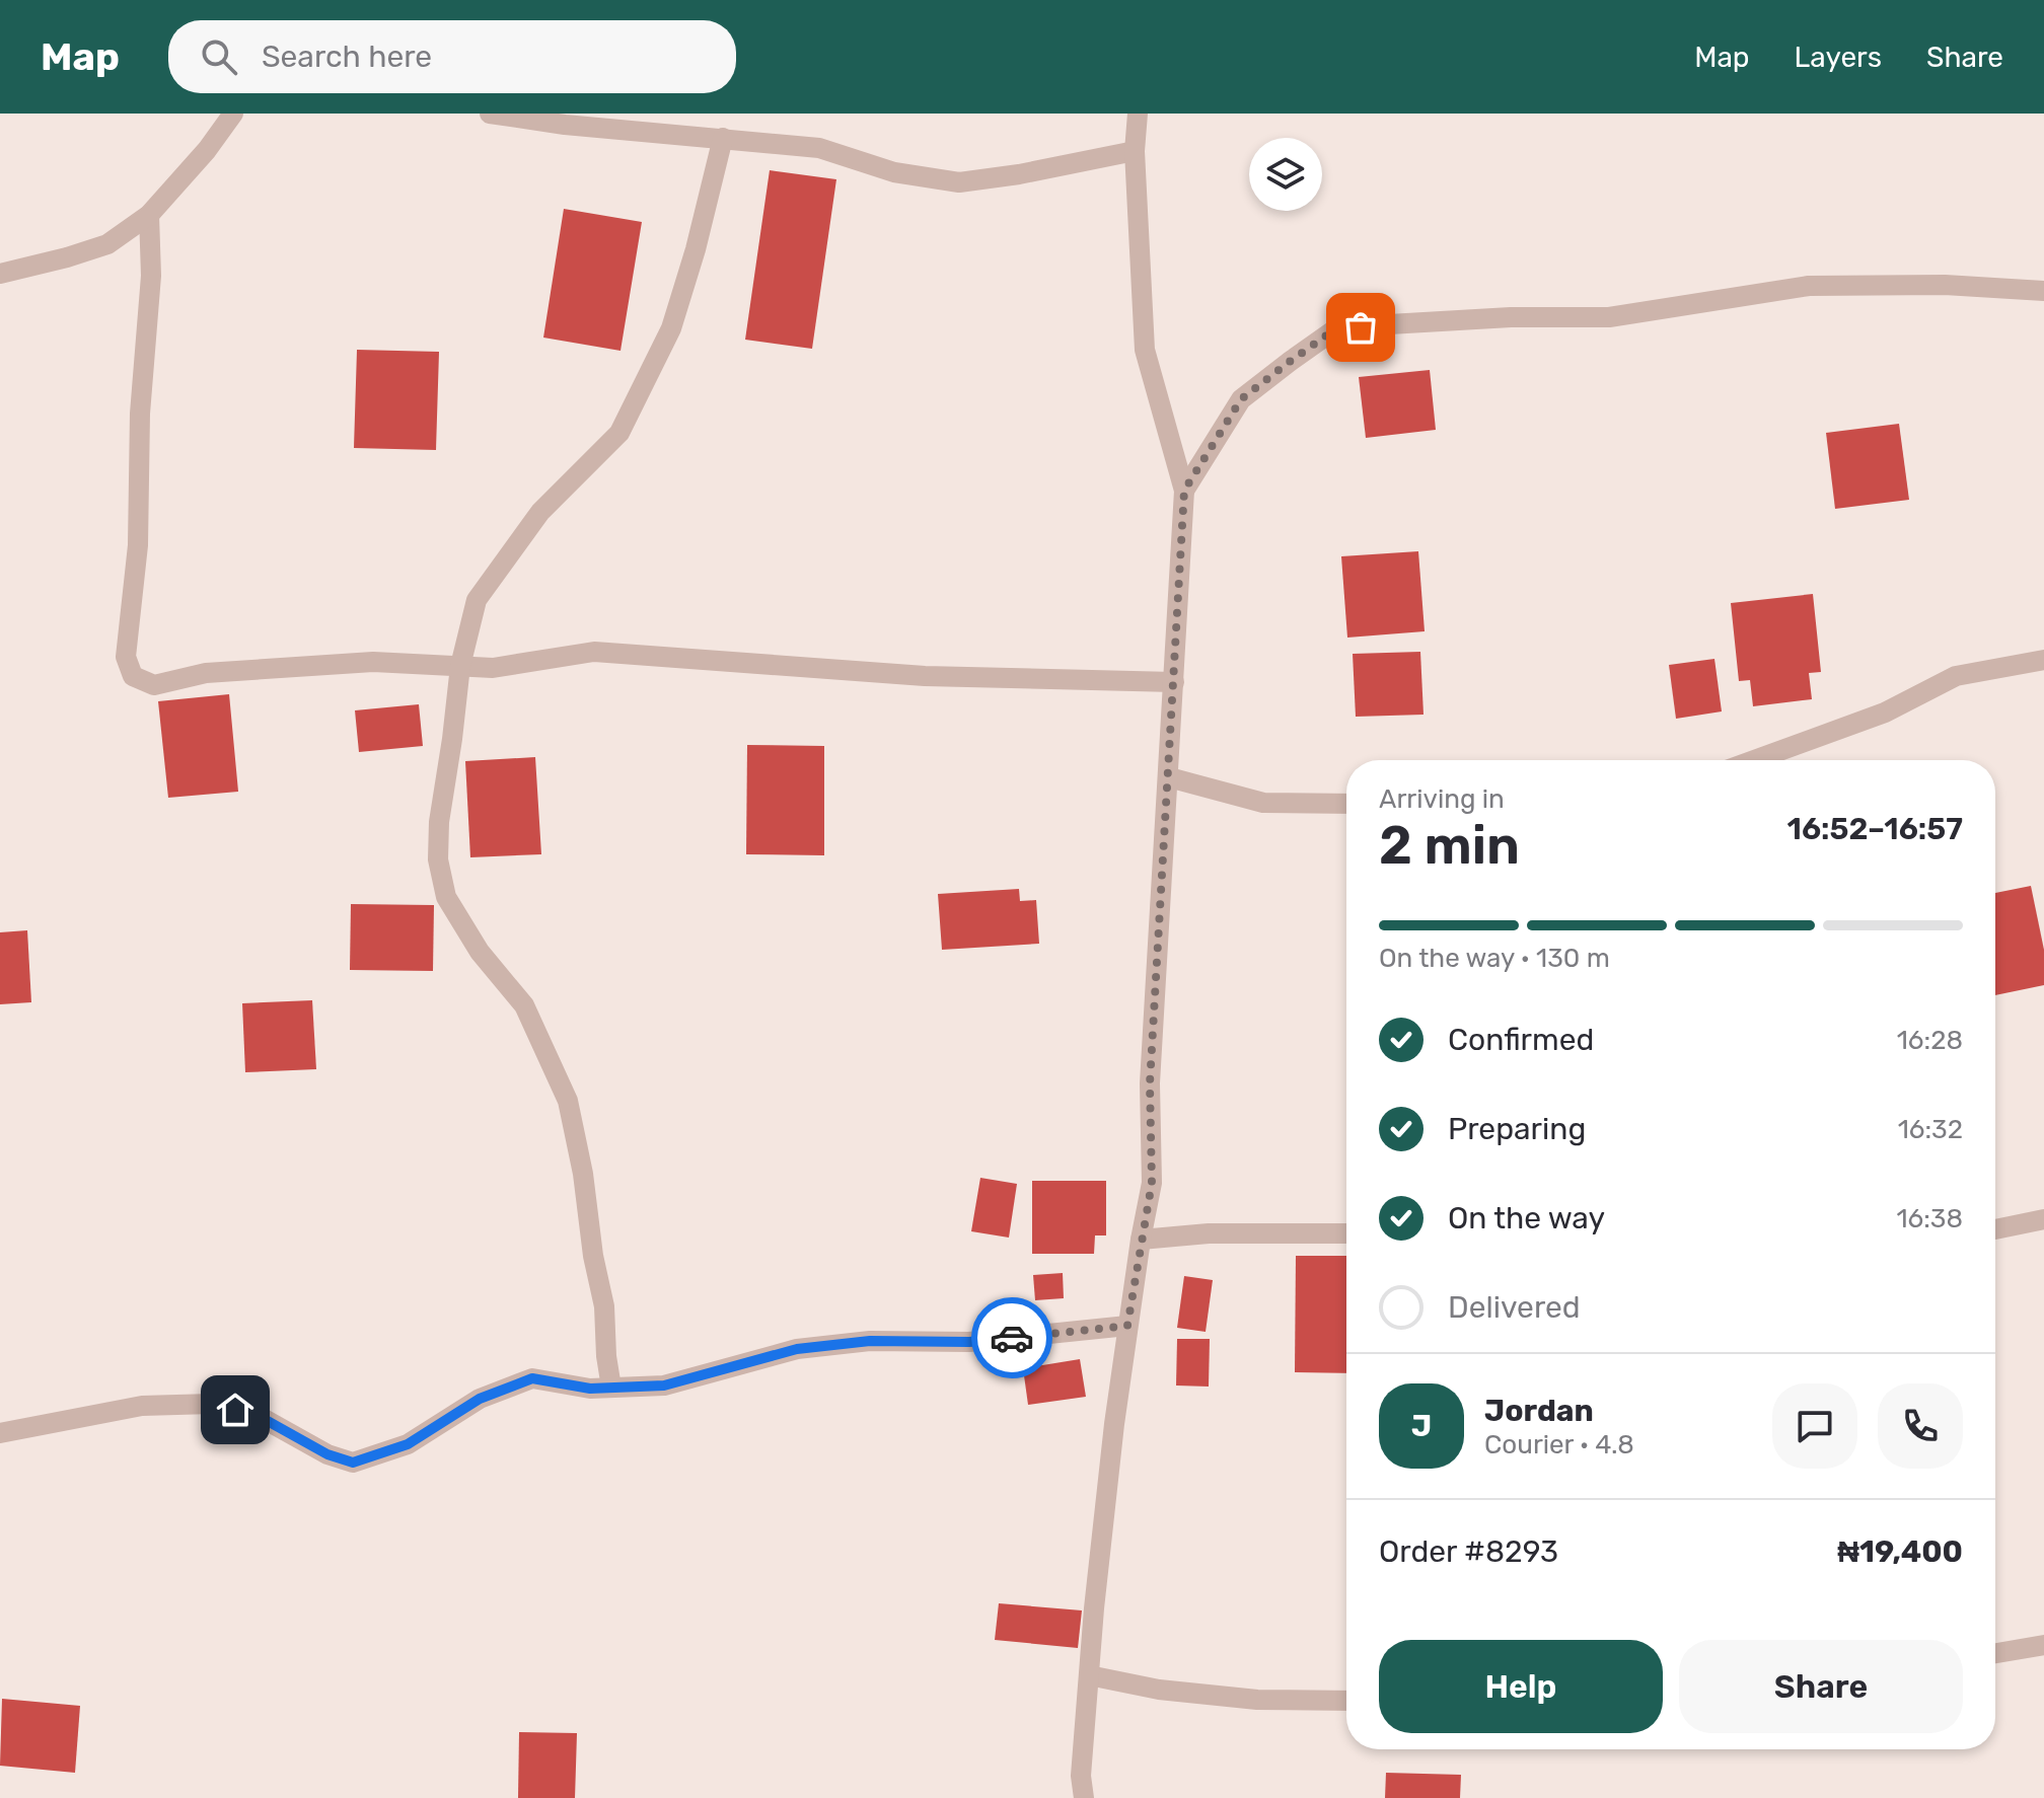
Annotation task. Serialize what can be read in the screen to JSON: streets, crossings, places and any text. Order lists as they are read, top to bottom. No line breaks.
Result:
{"page":{"header":"Map","search":"Search here","nav":["Map","Layers","Share"],"heading":["2 min","Arriving in","16:52–16:57"],"panel":["Jordan","Courier · 4.8","Order #8293","₦19,400"],"bar":"On the way · 130 m","list":[["Confirmed","16:28"],["Preparing","16:32"],["On the way","16:38"],"Delivered"],"round":"J","buttons":["Help","Share"]}}
